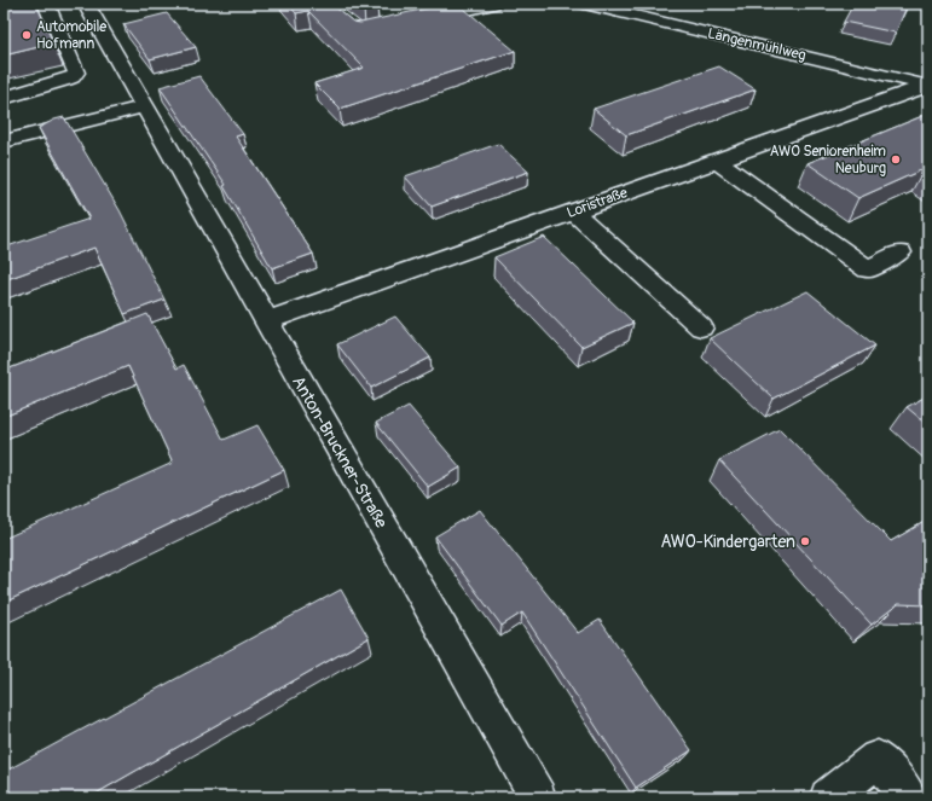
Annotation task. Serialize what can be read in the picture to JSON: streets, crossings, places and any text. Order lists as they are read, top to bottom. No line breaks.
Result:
{"streets":{"street":["Längenmühlweg","Loristraße","Anton-Bruckner-Straße"]},"crossings":[["Längenmühlweg","Loristraße"],["Loristraße","Anton-Bruckner-Straße"]],"places":["Automobile Hofmann","AWO Seniorenheim Neuburg","AWO-Kindergarten"]}
